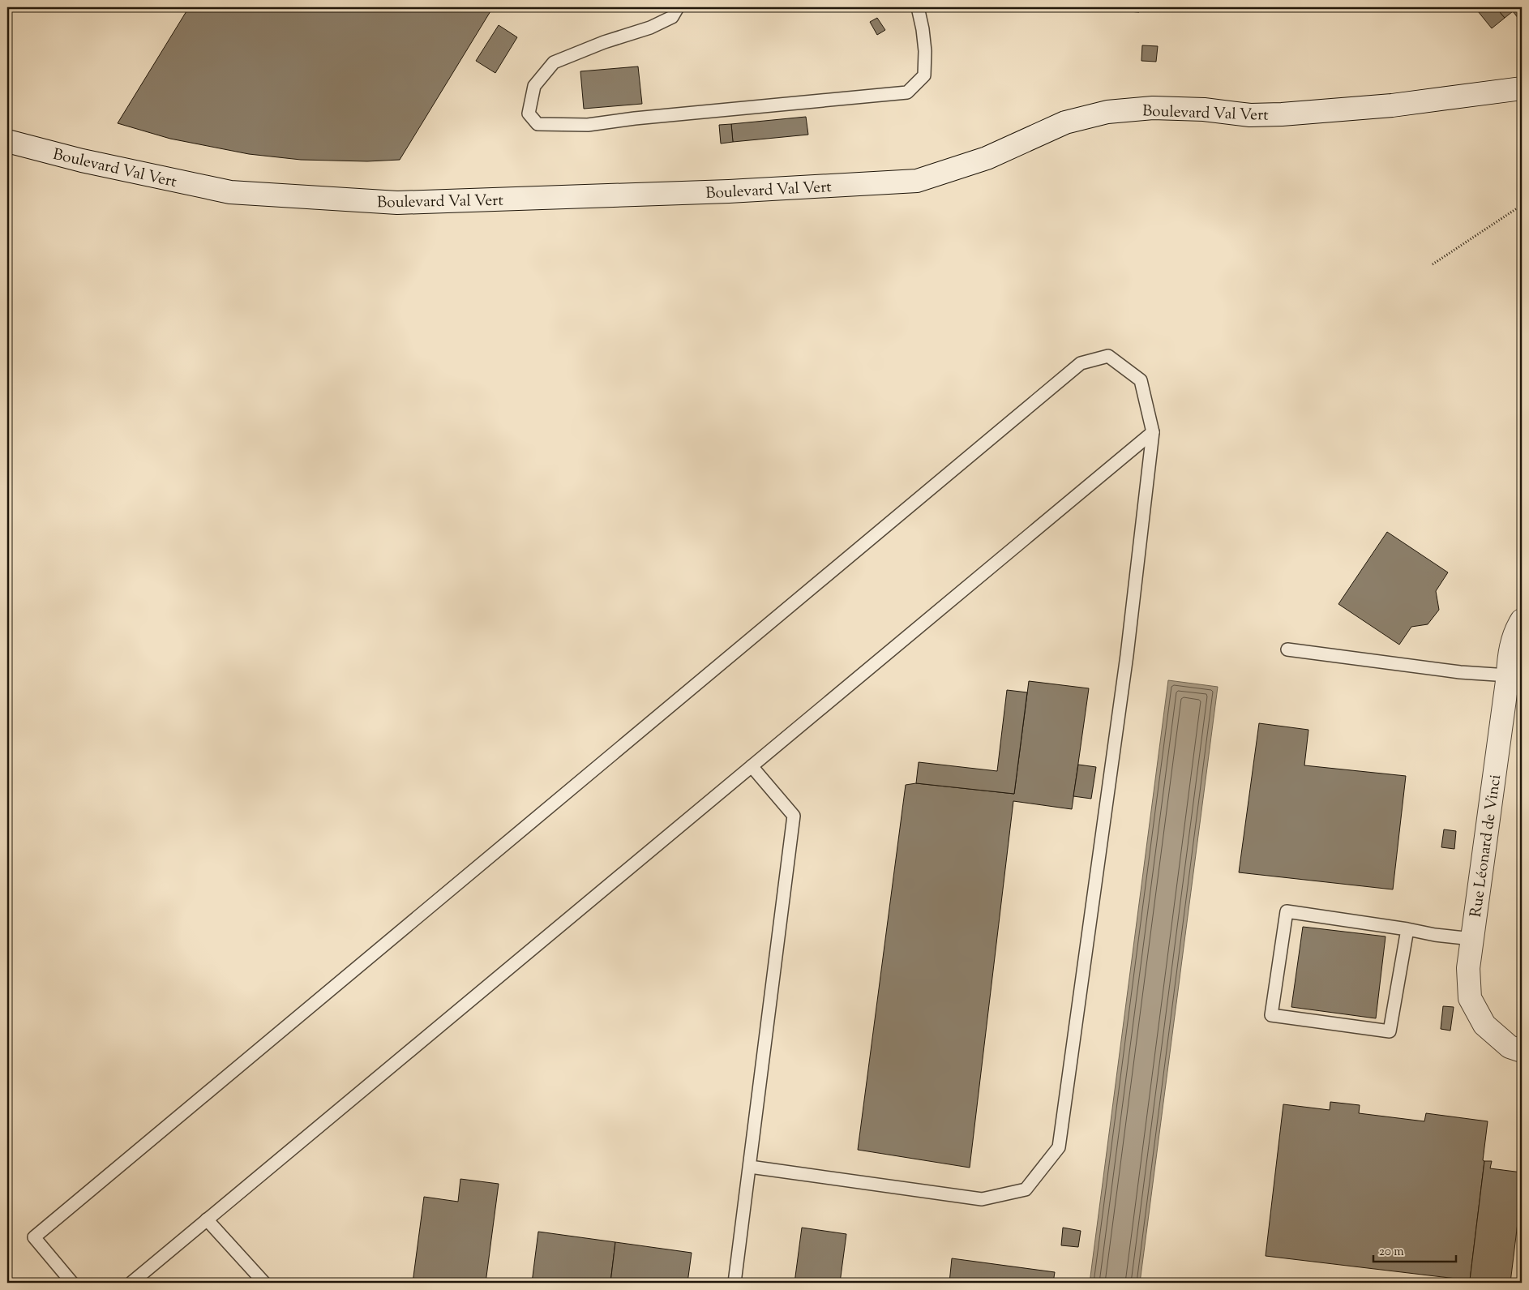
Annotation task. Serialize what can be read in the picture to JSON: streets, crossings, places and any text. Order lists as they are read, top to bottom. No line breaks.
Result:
{"streets":{"street":["Boulevard Val Vert","Rue Léonard de Vinci"]},"scale_bar":"20 m"}
